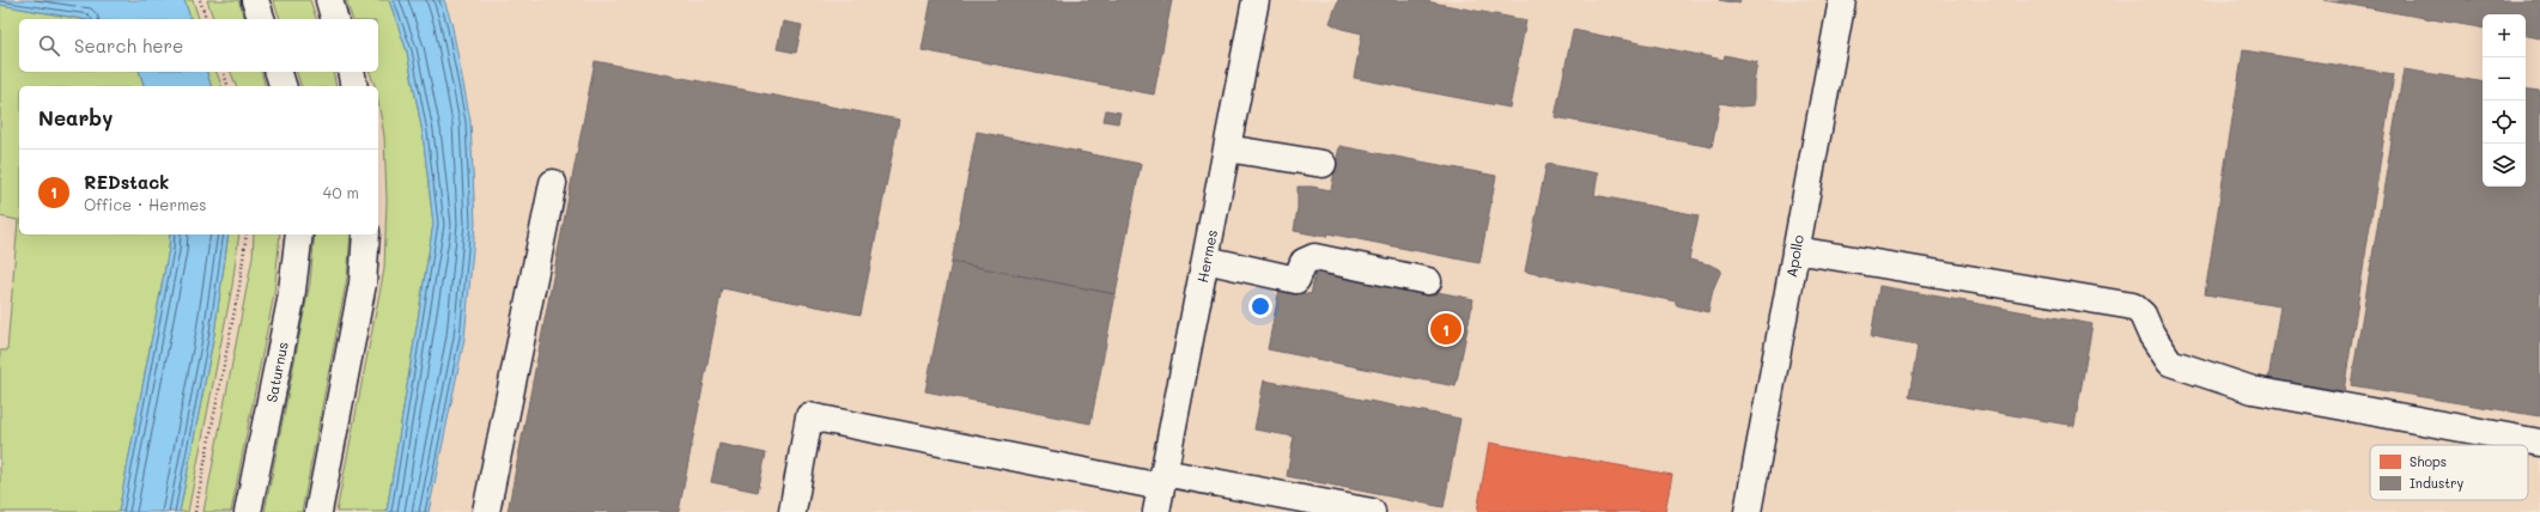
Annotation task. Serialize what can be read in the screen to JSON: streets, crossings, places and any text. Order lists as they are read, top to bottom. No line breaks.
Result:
{"streets":{"street":["Hermes","Apollo","Saturnus"]},"legend":["Shops","Industry"],"page":{"map_buttons":["+","−"],"search":"Search here","heading":"Nearby","list":[{"mark":"1","name":"REDstack","note":"Office · Hermes","value":"40 m"}],"pins":"1"}}
